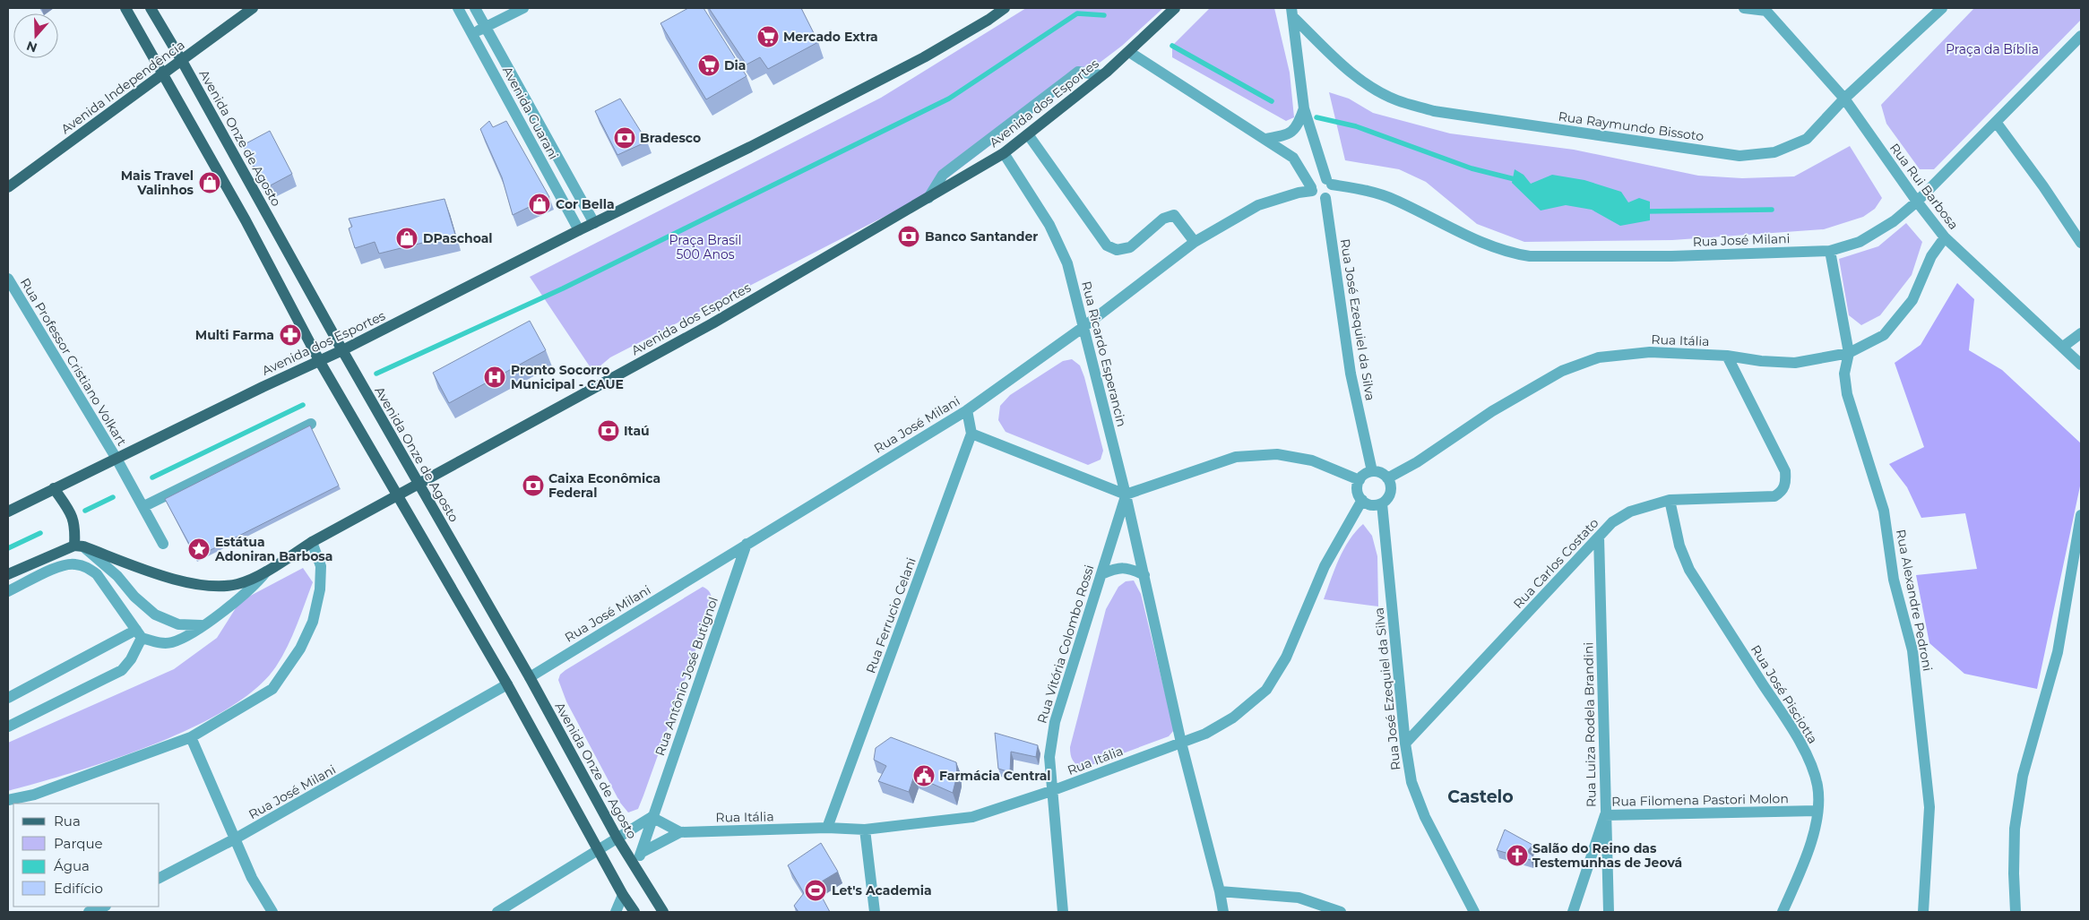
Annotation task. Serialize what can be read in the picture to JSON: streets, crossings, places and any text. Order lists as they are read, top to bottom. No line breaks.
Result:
{"streets":{"main road":["Avenida Independência","Avenida dos Esportes","Avenida Onze de Agosto"],"street":["Avenida Guarani","Rua Raymundo Bissoto","Rua Rui Barbosa","Rua José Milani","Rua José Ezequiel da Silva","Rua Itália","Rua Ricardo Esperancin","Rua Professor Cristiano Volkart","Rua Carlos Costato","Rua Alexandre Pedroni","Rua Ferrucio Celani","Rua Vitória Colombo Rossi","Rua Antônio José Butignol","Rua José Pisciotta","Rua Luiza Rodela Brandini","Rua Filomena Pastori Molon"]},"crossings":[["Avenida Independência","Avenida Onze de Agosto"],["Avenida dos Esportes","Avenida Guarani"],["Avenida dos Esportes","Avenida Onze de Agosto"],["Avenida dos Esportes","Rua Ricardo Esperancin"],["Avenida dos Esportes","Rua Professor Cristiano Volkart"],["Rua Raymundo Bissoto","Rua Rui Barbosa"],["Avenida Onze de Agosto","Rua José Milani"],["Avenida Onze de Agosto","Rua Antônio José Butignol"],["Rua Rui Barbosa","Rua José Milani"],["Rua Rui Barbosa","Rua Itália"],["Rua José Milani","Rua José Ezequiel da Silva"],["Rua José Milani","Rua Ricardo Esperancin"],["Rua José Milani","Rua Antônio José Butignol"],["Rua José Ezequiel da Silva","Rua Itália"],["Rua José Ezequiel da Silva","Rua Carlos Costato"],["Rua Itália","Rua Ricardo Esperancin"],["Rua Itália","Rua Carlos Costato"],["Rua Itália","Rua Alexandre Pedroni"],["Rua Itália","Rua Ferrucio Celani"],["Rua Itália","Rua Vitória Colombo Rossi"],["Rua Ricardo Esperancin","Rua Vitória Colombo Rossi"],["Rua Carlos Costato","Rua José Pisciotta"],["Rua Carlos Costato","Rua Luiza Rodela Brandini"],["Rua José Pisciotta","Rua Filomena Pastori Molon"],["Rua Luiza Rodela Brandini","Rua Filomena Pastori Molon"]],"districts":["Castelo"],"parks":["Praça da Bíblia","Praça Brasil 500 Anos"],"places":{"supermarket":["Mercado Extra","Dia"],"bank":["Bradesco","Banco Santander","Itaú","Caixa Econômica Federal"],"shop":["Mais Travel Valinhos","Cor Bella","DPaschoal"],"pharmacy":["Multi Farma"],"hospital":["Pronto Socorro Municipal - CAUE"],"place":["Estátua Adoniran Barbosa"],"public building":["Farmácia Central"],"church":["Salão do Reino das Testemunhas de Jeová"],"sports":["Let's Academia"]},"legend":["Rua","Parque","Água","Edifício"],"north":"bottom"}
